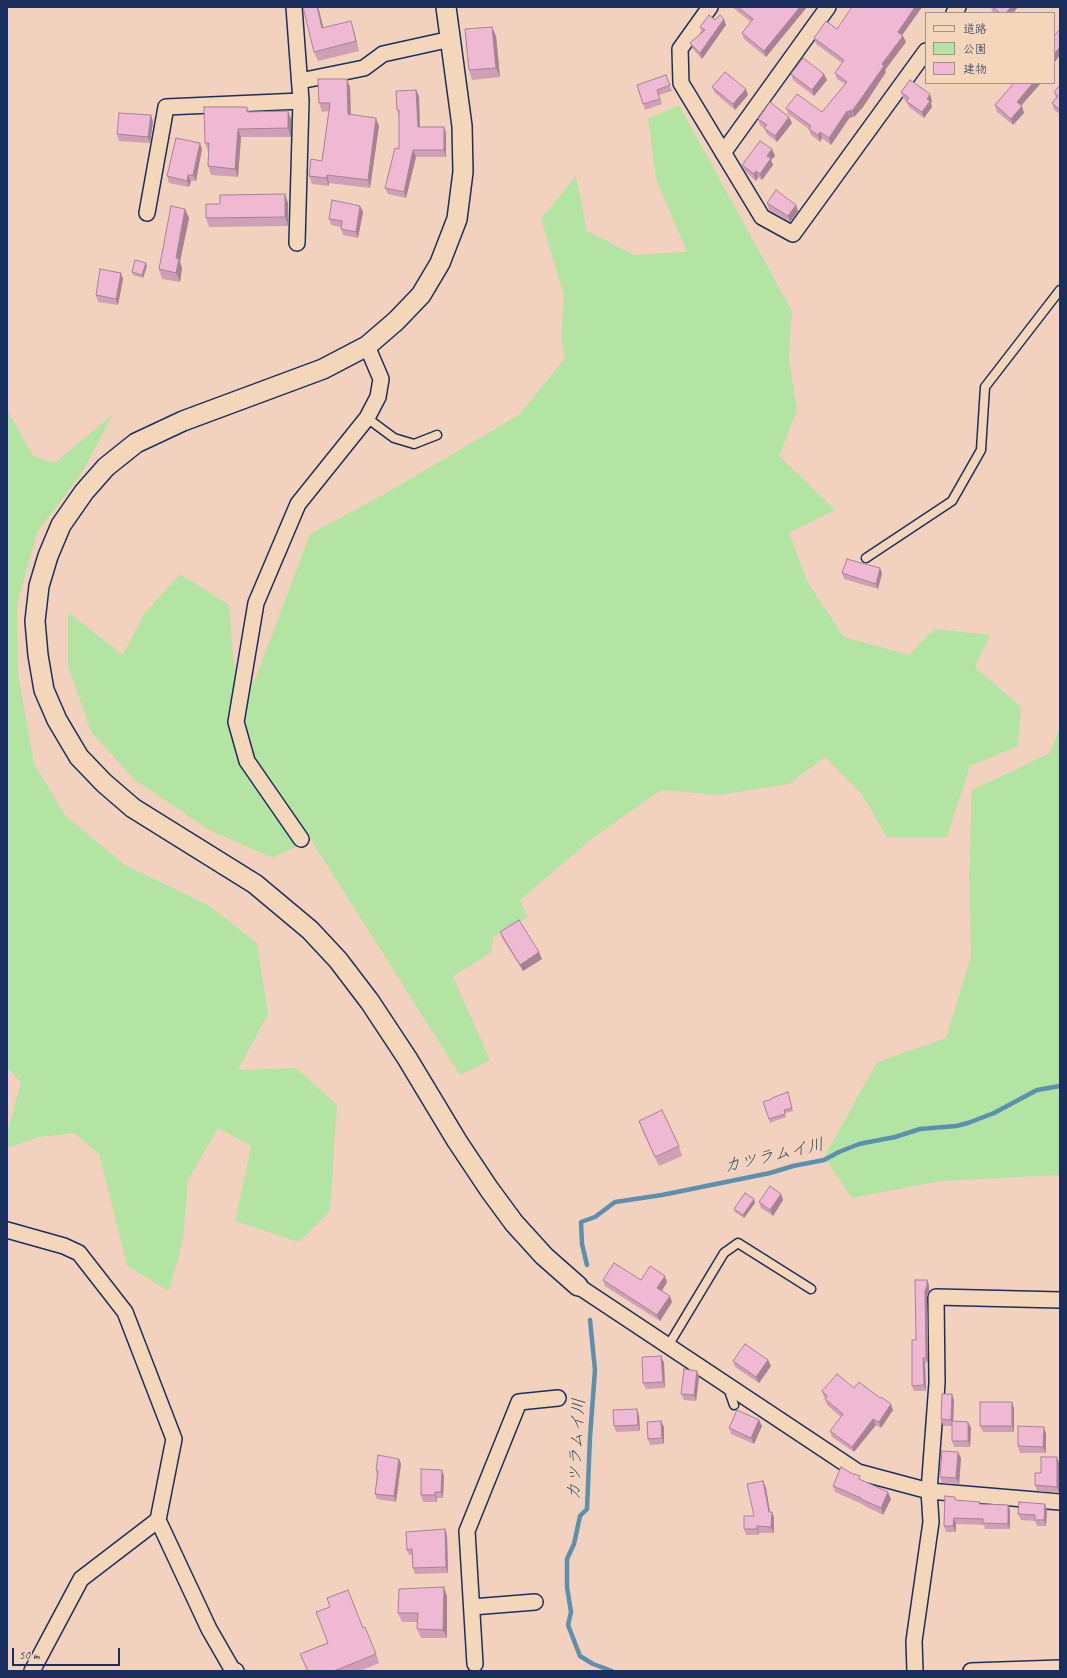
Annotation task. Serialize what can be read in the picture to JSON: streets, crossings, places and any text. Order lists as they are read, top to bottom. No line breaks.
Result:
{"water":["カツラムイ川"],"legend":["道路","公園","建物"],"scale_bar":"50 m"}
